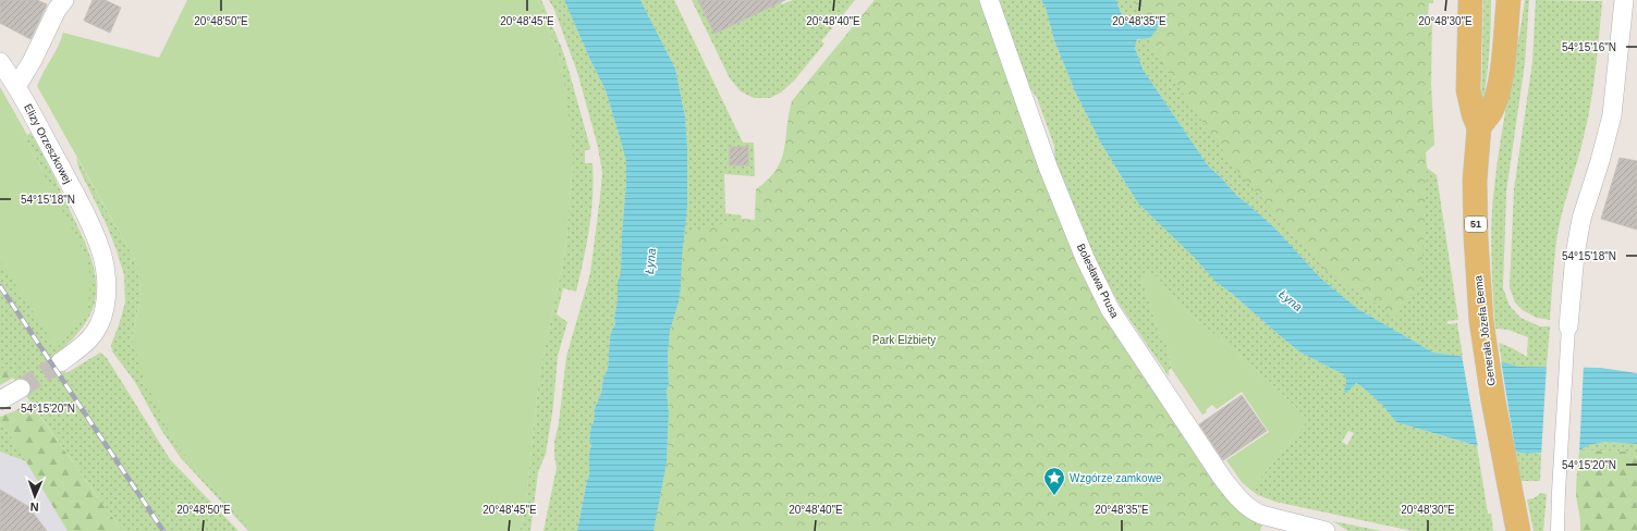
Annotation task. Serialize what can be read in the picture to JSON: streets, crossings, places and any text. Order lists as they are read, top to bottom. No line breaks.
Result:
{"streets":{"main road":["51","Generała Józefa Bema"],"street":["Elizy Orzeszkowej","Bolesława Prusa"]},"water":["Łyna"],"parks":["Park Elżbiety"],"places":{"place":["Wzgórze zamkowe"]},"north":"bottom","coordinates":["20°48'50\"E","20°48'45\"E","20°48'40\"E","20°48'35\"E","20°48'30\"E","54°15'16\"N","54°15'18\"N","54°15'20\"N"]}
